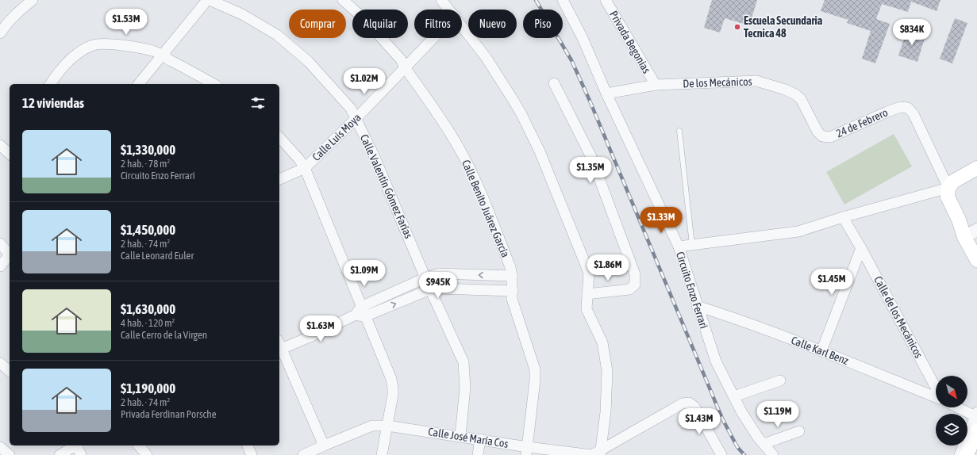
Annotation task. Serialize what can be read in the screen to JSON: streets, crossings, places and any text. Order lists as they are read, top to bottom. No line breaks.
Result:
{"streets":{"street":["Privada Begonias","De los Mecánicos","24 de Febrero","Calle Luis Moya","Calle Valentín Gómez Farías","Calle Benito Juárez García","Circuito Enzo Ferrari","Calle de los Mecánicos","Calle Karl Benz","Calle José María Cos"]},"crossings":[["Privada Begonias","De los Mecánicos"],["De los Mecánicos","24 de Febrero"],["De los Mecánicos","Circuito Enzo Ferrari"],["Calle Luis Moya","Calle Valentín Gómez Farías"],["Calle Luis Moya","Calle Benito Juárez García"],["Calle Valentín Gómez Farías","Calle José María Cos"],["Calle Benito Juárez García","Calle José María Cos"],["Circuito Enzo Ferrari","Calle Karl Benz"]],"places":["Escuela Secundaria Tecnica 48"],"north":"bottom right","page":{"price":["$1.53M","$834K","$1.02M","$1.35M","$1.33M","$1.86M","$1.09M","$1.45M","$945K","$1.63M","$1.19M","$1.43M"],"chip":["Comprar","Alquilar","Filtros","Nuevo","Piso"],"heading":"12 viviendas","list":[{"name":"$1,330,000","note":"2 hab. · 78 m² · Circuito Enzo Ferrari"},{"name":"$1,450,000","note":"2 hab. · 74 m² · Calle Leonard Euler"},{"name":"$1,630,000","note":"4 hab. · 120 m² · Calle Cerro de la Virgen"},{"name":"$1,190,000","note":"2 hab. · 74 m² · Privada Ferdinan Porsche"}]}}
